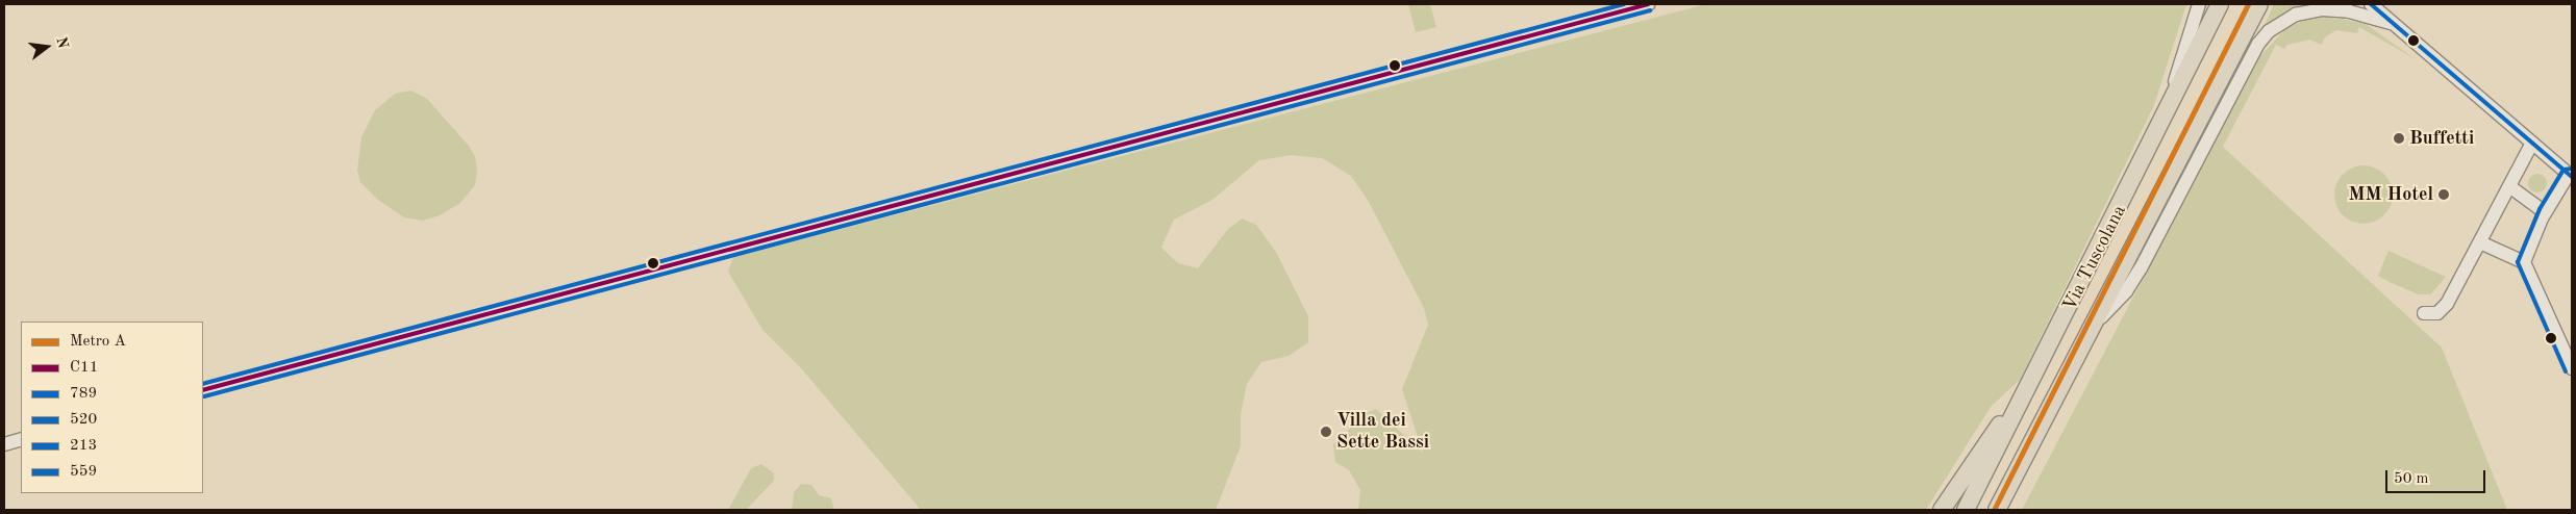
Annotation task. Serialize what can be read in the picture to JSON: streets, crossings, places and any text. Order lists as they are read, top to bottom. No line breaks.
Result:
{"streets":{"main road":["Via Tuscolana"]},"places":["Buffetti","MM Hotel","Villa dei Sette Bassi"],"lines":["metro line A","transit line C11","transit line 520","transit line 213","transit line 789","transit line 559"],"legend":["Metro A","C11","789","520","213","559"],"scale_bar":"50 m","north":"right"}
